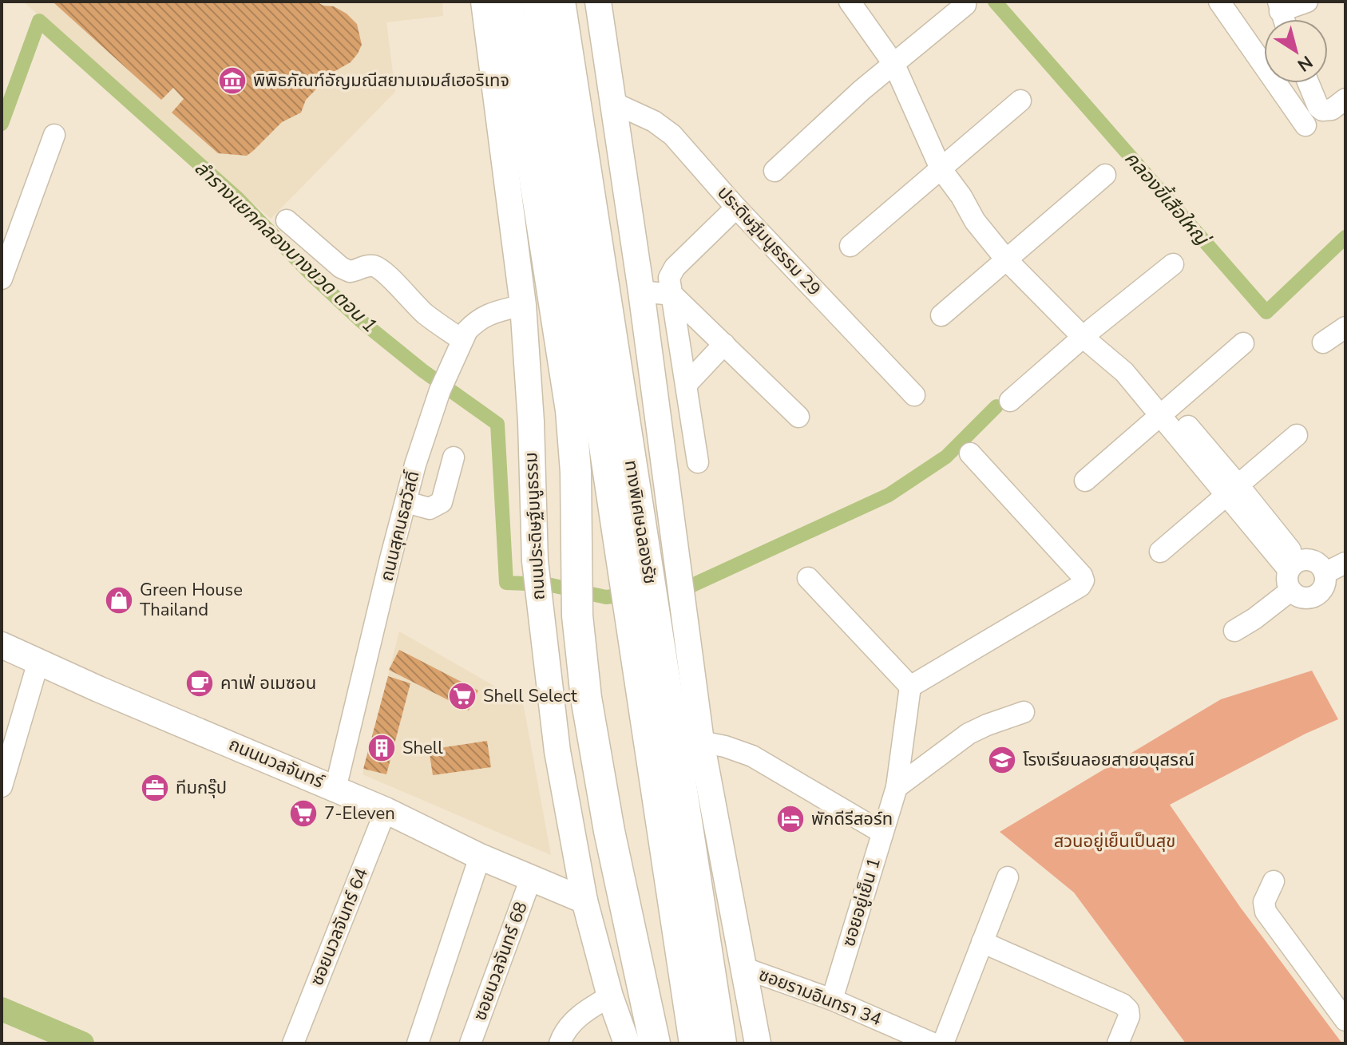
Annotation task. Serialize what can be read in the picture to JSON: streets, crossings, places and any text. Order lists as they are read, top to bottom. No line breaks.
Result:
{"streets":{"highway":["ทางพิเศษฉลองรัช"],"main road":["ถนนประดิษฐ์มนูธรรม","ถนนนวลจันทร์"],"street":["ประดิษฐ์มนูธรรม 29","ถนนสุคนธสวัสดิ์","ซอยอยู่เย็น 1","ซอยนวลจันทร์ 64","ซอยนวลจันทร์ 68","ซอยรามอินทรา 34"]},"crossings":[["ถนนสุคนธสวัสดิ์","ถนนประดิษฐ์มนูธรรม"],["ถนนสุคนธสวัสดิ์","ถนนนวลจันทร์"],["ถนนประดิษฐ์มนูธรรม","ถนนนวลจันทร์"],["ถนนนวลจันทร์","ซอยนวลจันทร์ 64"],["ถนนนวลจันทร์","ซอยนวลจันทร์ 68"],["ซอยอยู่เย็น 1","ซอยรามอินทรา 34"]],"water":["คลองขี้เสือใหญ่","ลำรางแยกคลองบางขวด ตอน 1"],"parks":["สวนอยู่เย็นเป็นสุข"],"places":{"museum":["พิพิธภัณฑ์อัญมณีสยามเจมส์เฮอริเทจ"],"shop":["Green House Thailand"],"cafe":["คาเฟ่ อเมซอน"],"supermarket":["Shell Select","7-Eleven"],"building":["Shell"],"school or university":["โรงเรียนลอยสายอนุสรณ์"],"office":["ทีมกรุ๊ป"],"hotel":["พักดีรีสอร์ท"]},"north":"bottom right"}
